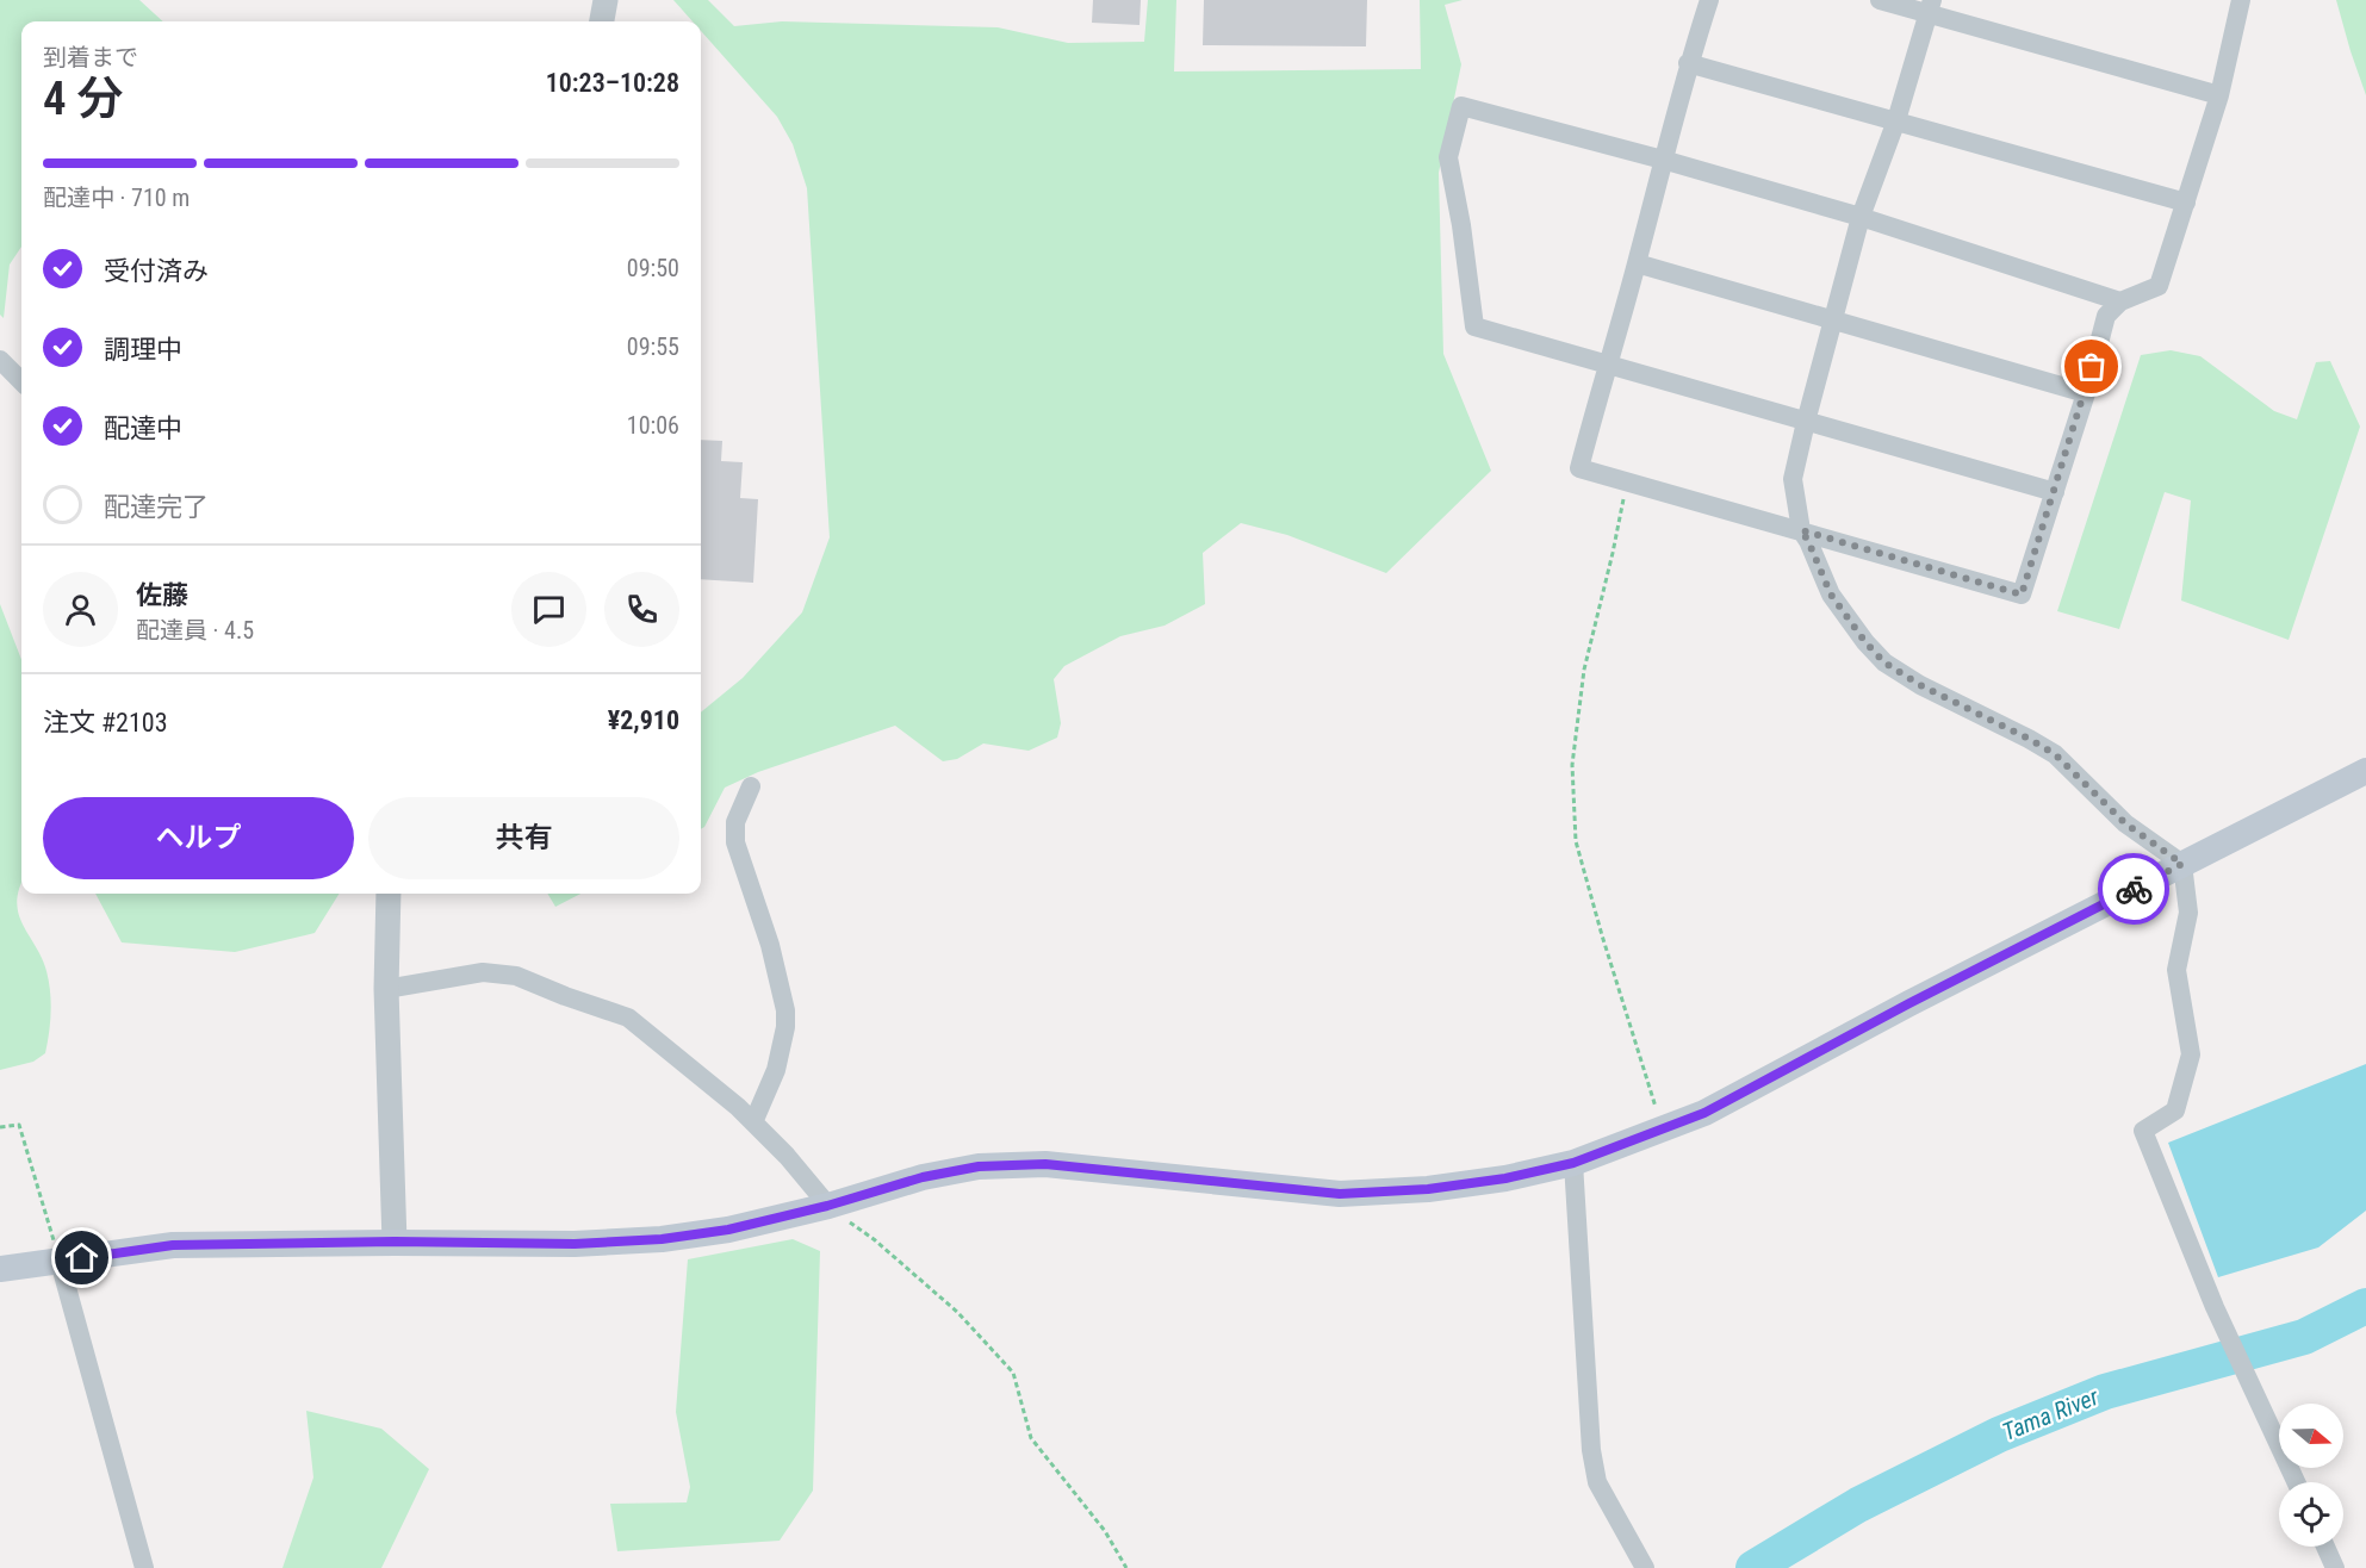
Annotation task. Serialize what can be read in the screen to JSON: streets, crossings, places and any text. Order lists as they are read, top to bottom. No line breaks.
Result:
{"water":["Tama River"],"north":"right","page":{"heading":["4 分","到着まで","10:23–10:28"],"panel":["佐藤","配達員 · 4.5","注文 #2103","¥2,910"],"bar":"配達中 · 710 m","list":[["受付済み","09:50"],["調理中","09:55"],["配達中","10:06"],"配達完了"],"buttons":["ヘルプ","共有"]}}
